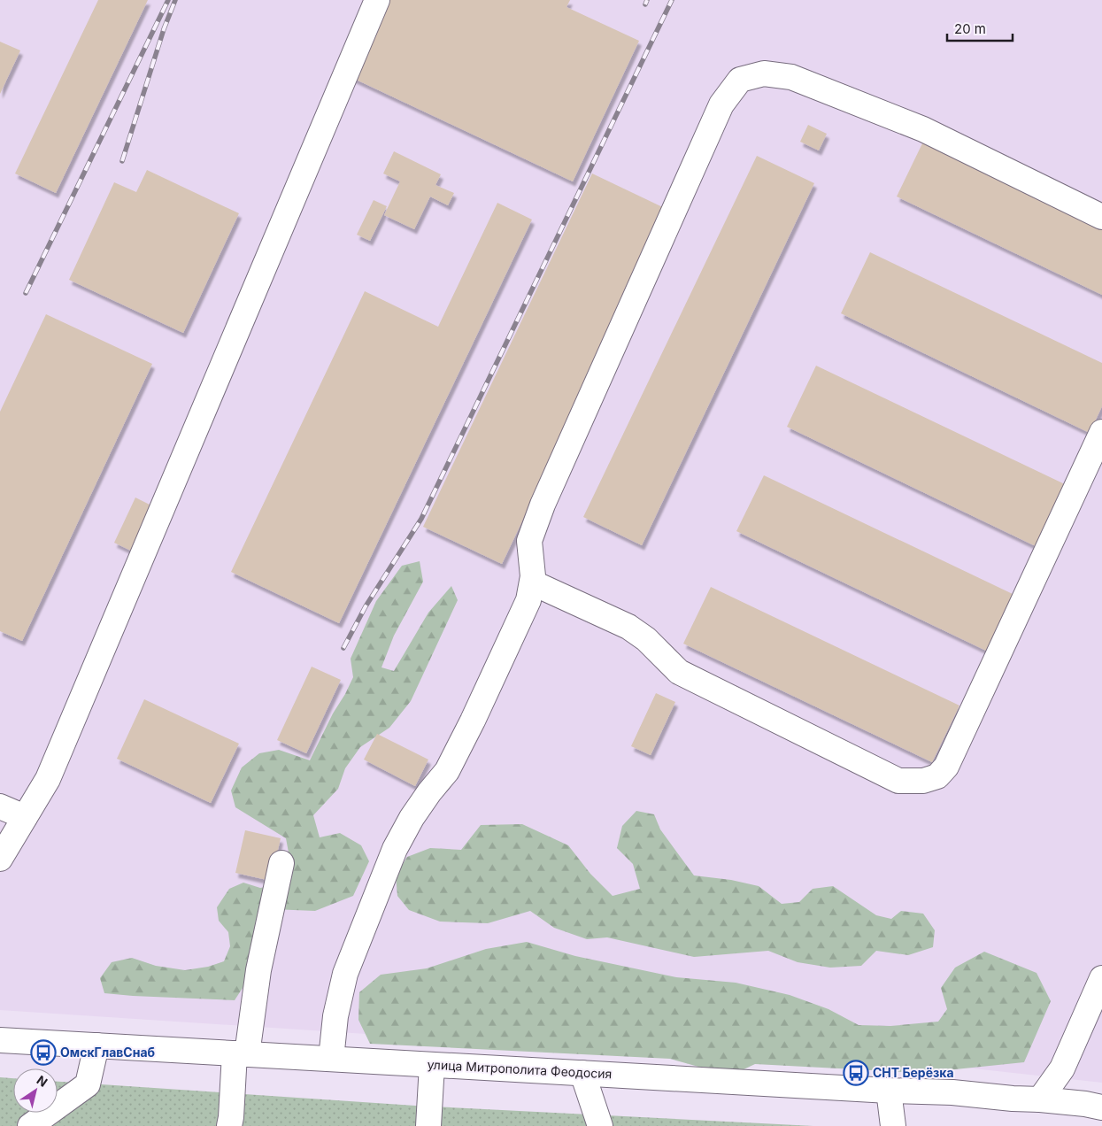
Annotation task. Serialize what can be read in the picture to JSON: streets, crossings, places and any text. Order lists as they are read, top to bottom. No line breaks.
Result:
{"streets":{"street":["улица Митрополита Феодосия"]},"places":{"bus stop":["ОмскГлавСнаб","СНТ Берёзка"]},"scale_bar":"20 m","north":"top right"}
